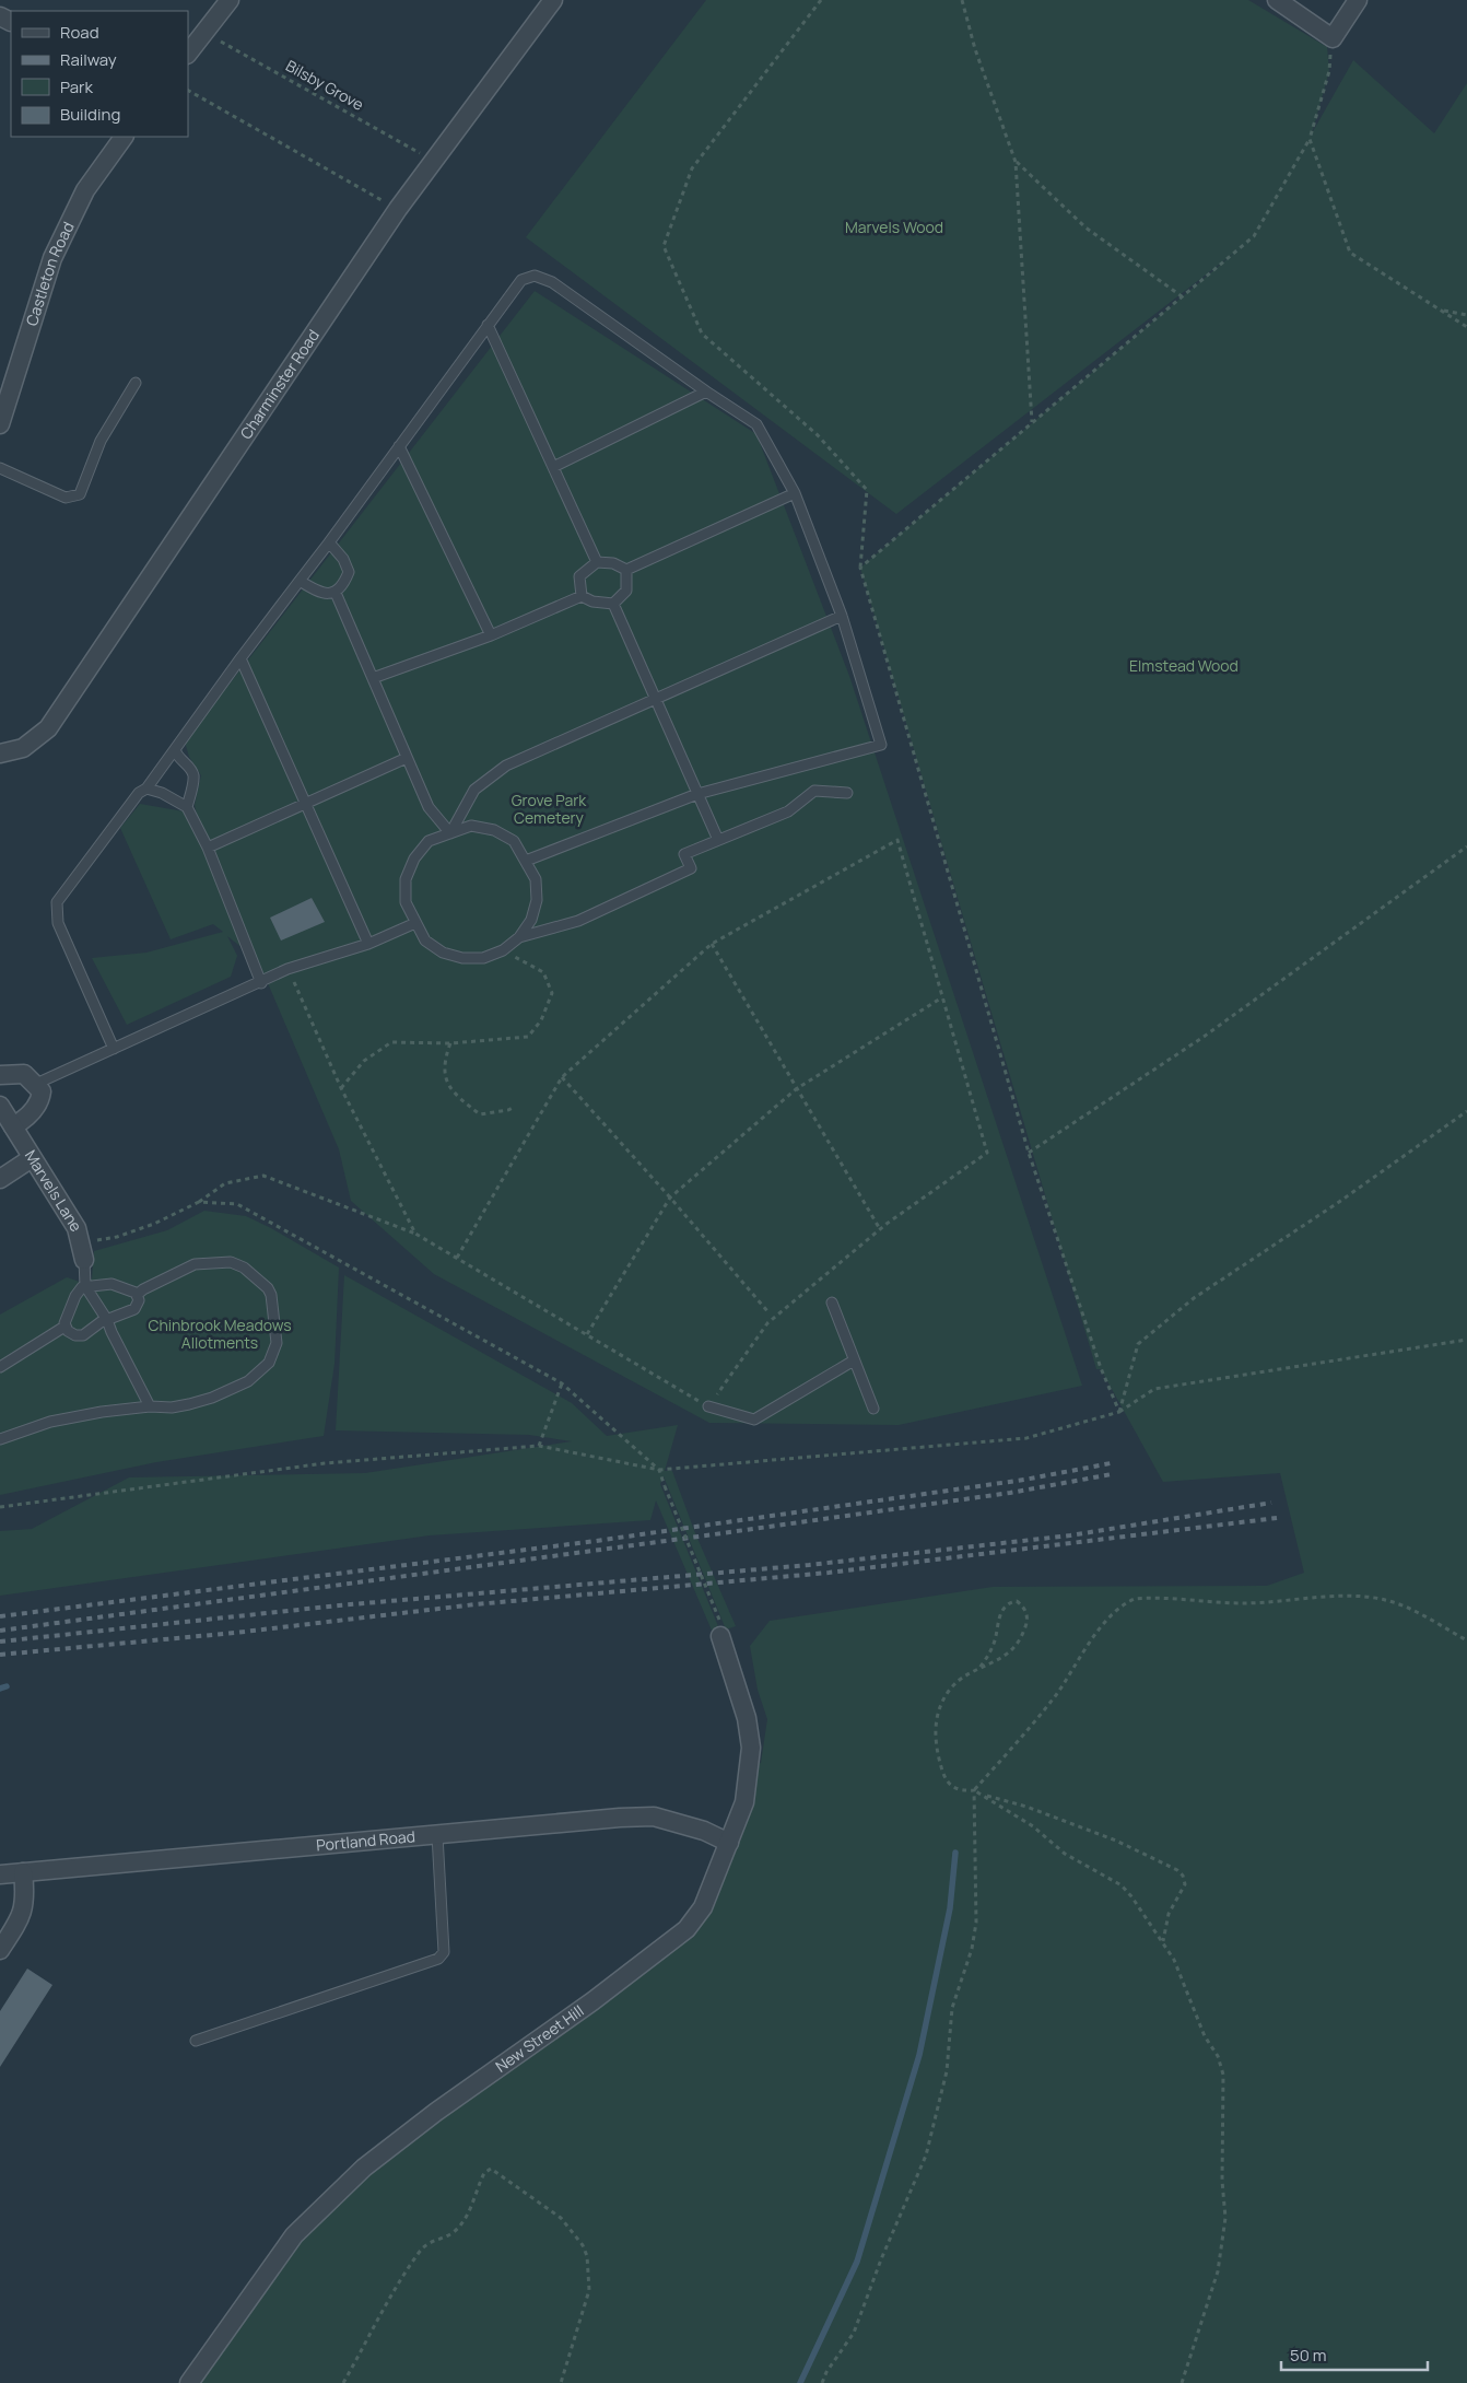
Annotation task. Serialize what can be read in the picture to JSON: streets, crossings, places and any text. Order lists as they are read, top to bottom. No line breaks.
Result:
{"streets":{"street":["Castleton Road","Charminster Road","Marvels Lane","Portland Road","New Street Hill"],"path":["Bilsby Grove"]},"crossings":[["Bilsby Grove","Charminster Road"],["Portland Road","New Street Hill"]],"parks":["Marvels Wood","Elmstead Wood","Grove Park Cemetery","Chinbrook Meadows Allotments"],"legend":["Road","Railway","Park","Building"],"scale_bar":"50 m"}
